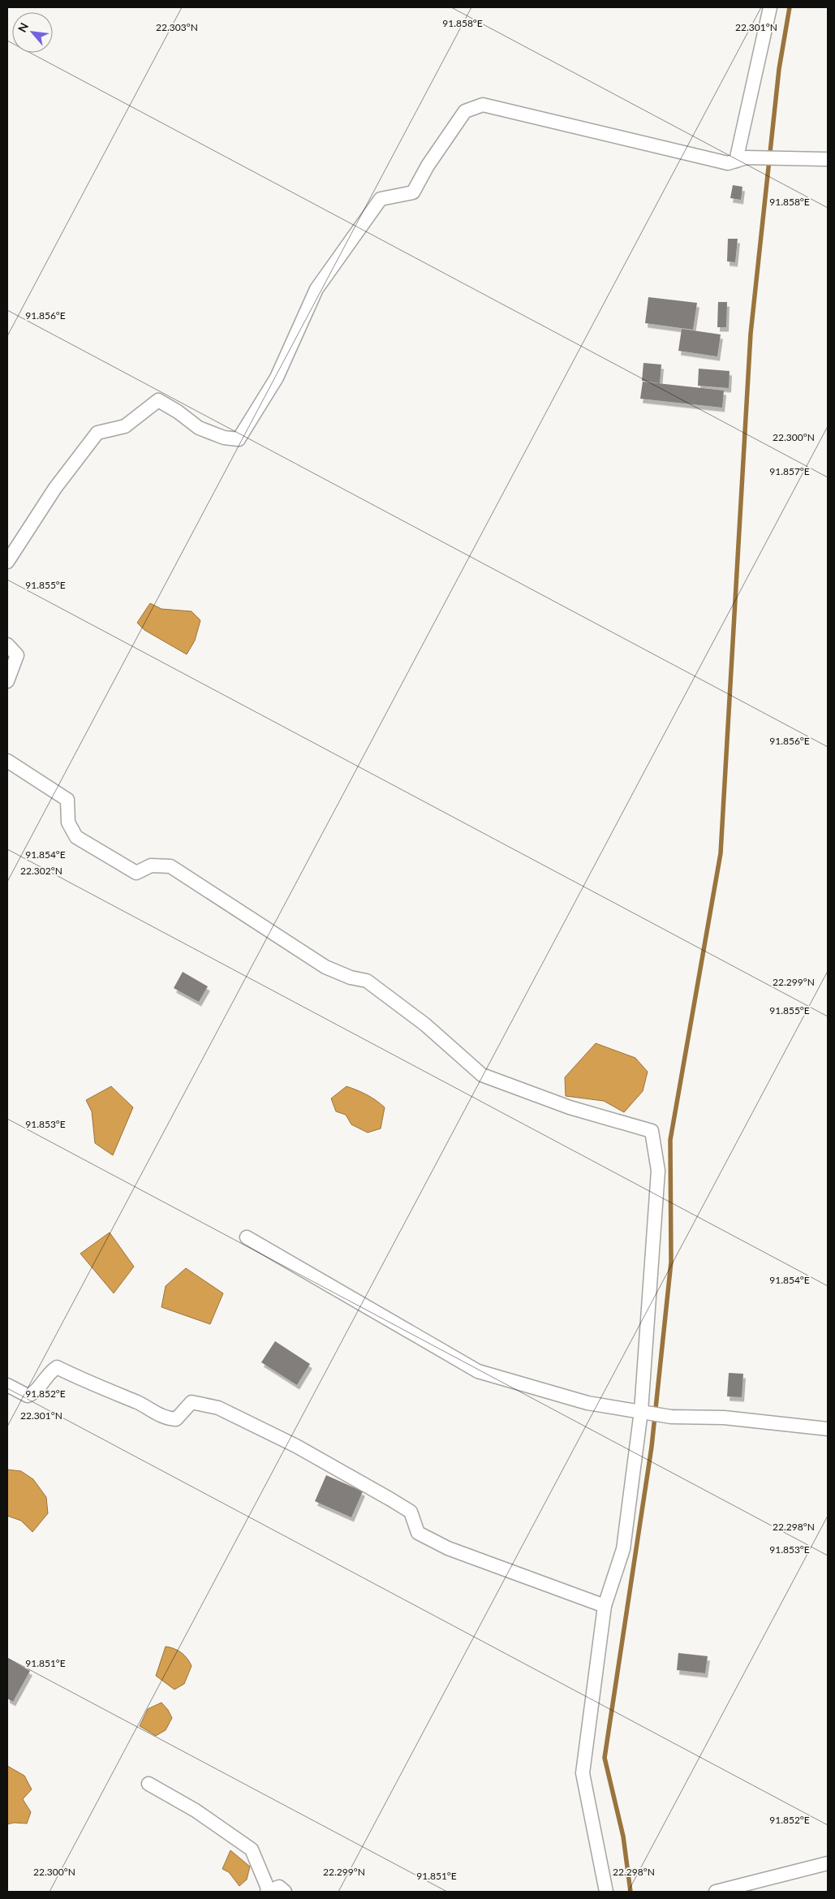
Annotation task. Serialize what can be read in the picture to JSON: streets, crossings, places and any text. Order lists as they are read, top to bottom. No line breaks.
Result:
{"north":"top left","coordinates":["91.858°E","22.303°N","22.301°N","91.856°E","22.300°N","91.857°E","91.855°E","91.854°E","22.302°N","22.299°N","91.853°E","91.852°E","22.298°N","91.851°E"]}
